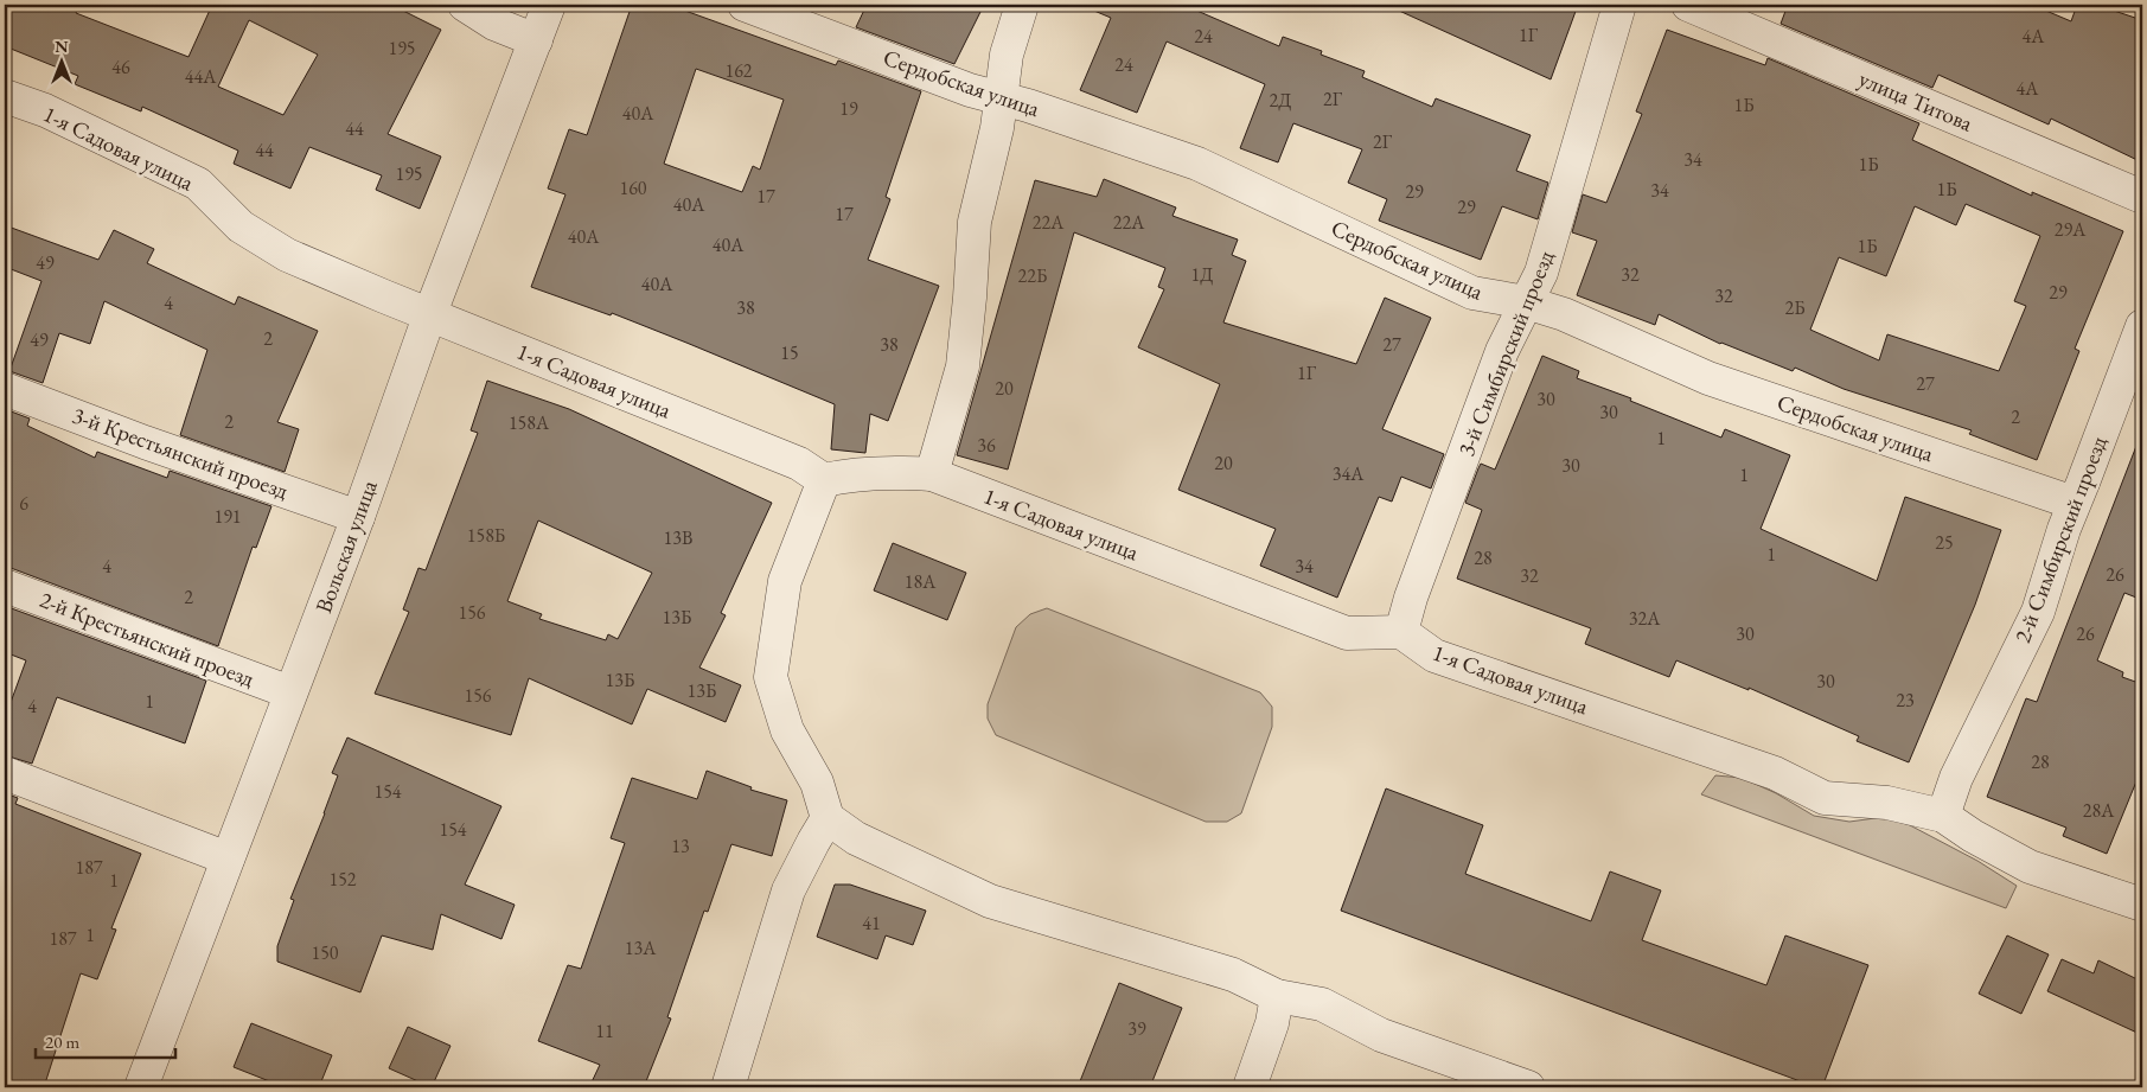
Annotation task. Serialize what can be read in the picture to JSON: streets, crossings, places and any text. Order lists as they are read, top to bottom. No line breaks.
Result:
{"streets":{"street":["Сердобская улица","улица Титова","1-я Садовая улица","3-й Симбирский проезд","3-й Крестьянский проезд","2-й Симбирский проезд","Вольская улица","2-й Крестьянский проезд"]},"crossings":[["Сердобская улица","3-й Симбирский проезд"],["Сердобская улица","2-й Симбирский проезд"],["1-я Садовая улица","3-й Симбирский проезд"],["1-я Садовая улица","2-й Симбирский проезд"],["1-я Садовая улица","Вольская улица"],["3-й Крестьянский проезд","Вольская улица"],["Вольская улица","2-й Крестьянский проезд"]],"house_numbers":["1Г","24","4А","195","24","46","162","44А","4А","2Г","2Д","1Б","19","40А","44","2Г","44","34","1Б","195","160","1Б","34","29","17","40А","29","17","22А","22А","29А","40А","40А","1Б","49","1Д","32","22Б","40А","29","32","4","38","2Б","2","49","38","27","15","1Г","27","20","30","30","2","2","158А","1","36","20","30","34А","1","6","191","158Б","13В","25","1","28","4","34","26","32","18А","2","156","13Б","32А","30","26","13Б","30","13Б","156","23","1","4","28","154","28А","154","13","187","152","1","41","1","187","13А","150","39","11"],"scale_bar":"20 m","north":"top"}
